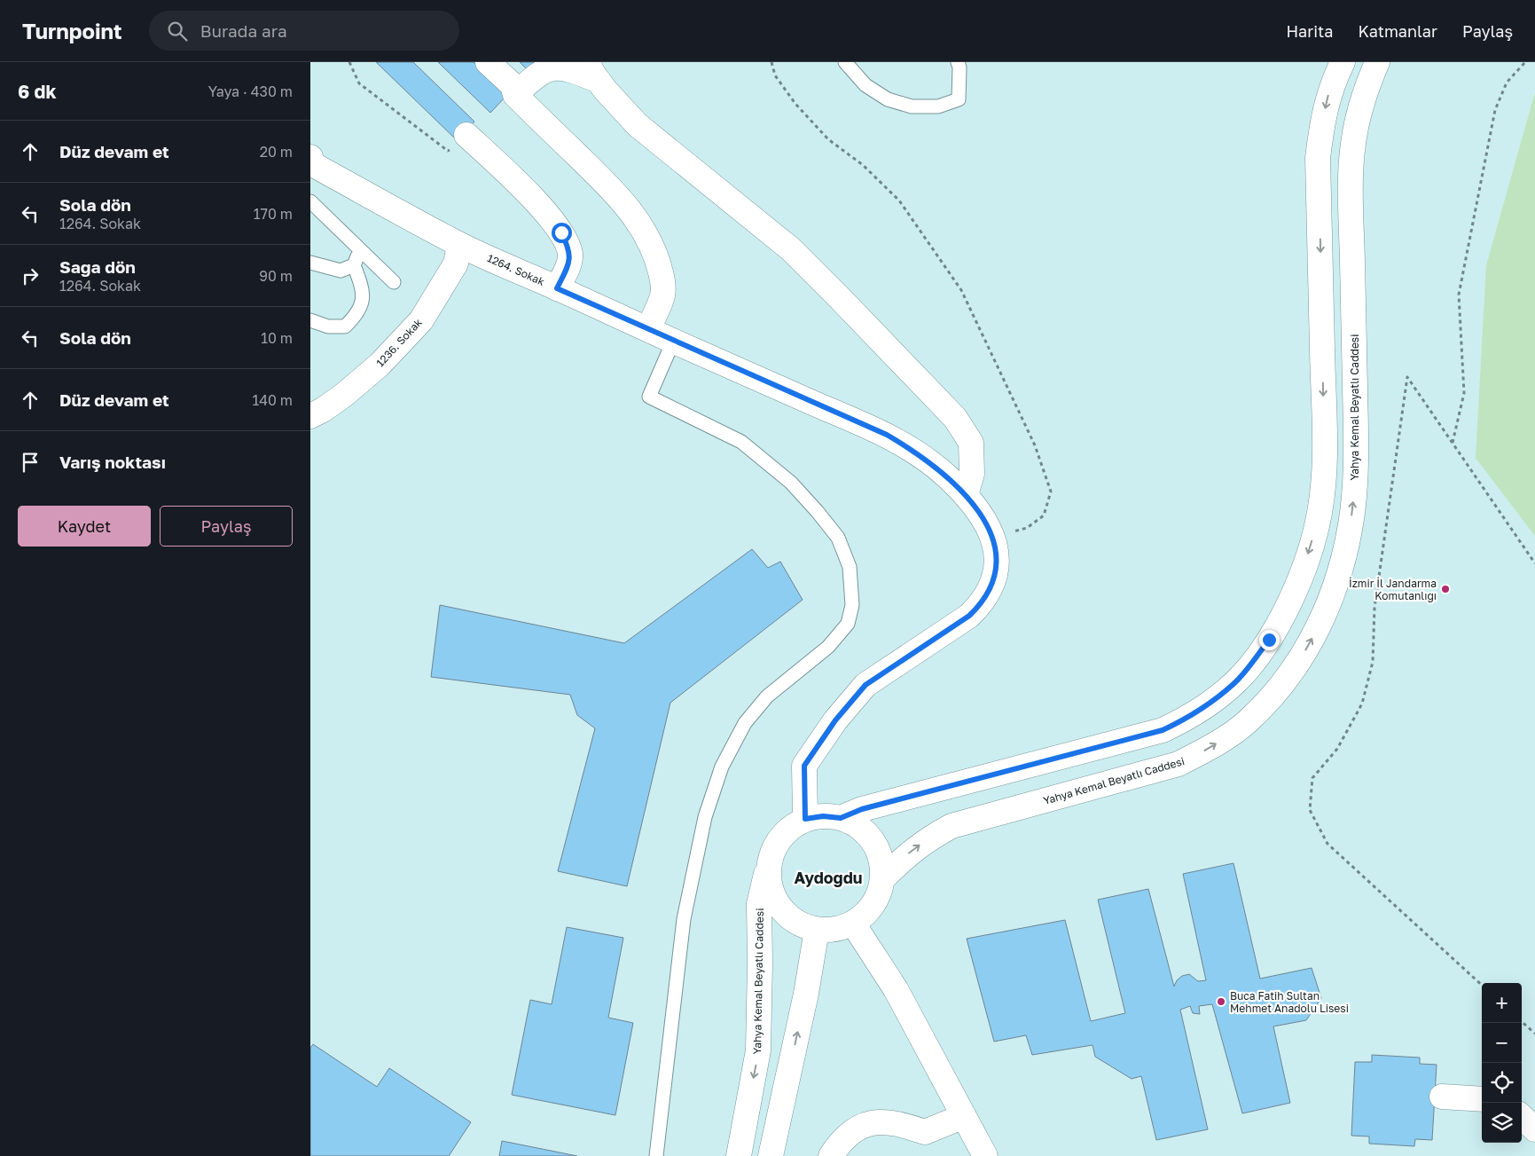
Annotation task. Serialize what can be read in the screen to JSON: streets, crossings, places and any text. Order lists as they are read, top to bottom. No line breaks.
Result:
{"streets":{"street":["1264. Sokak","1236. Sokak","Yahya Kemal Beyatlı Caddesi"]},"crossings":[["1264. Sokak","1236. Sokak"],["1264. Sokak","Yahya Kemal Beyatlı Caddesi"]],"districts":["Aydoğdu"],"places":["İzmir İl Jandarma Komutanlığı","Buca Fatih Sultan Mehmet Anadolu Lisesi"],"page":{"header":"Turnpoint","search":"Burada ara","nav":["Harita","Katmanlar","Paylaş"],"heading":["6 dk","Yaya · 430 m"],"list":[["Düz devam et","20 m"],["Sola dön","1264. Sokak","170 m"],["Sağa dön","1264. Sokak","90 m"],["Sola dön","10 m"],["Düz devam et","140 m"],"Varış noktası"],"buttons":["Kaydet","Paylaş"],"map_buttons":["+","−"]}}
